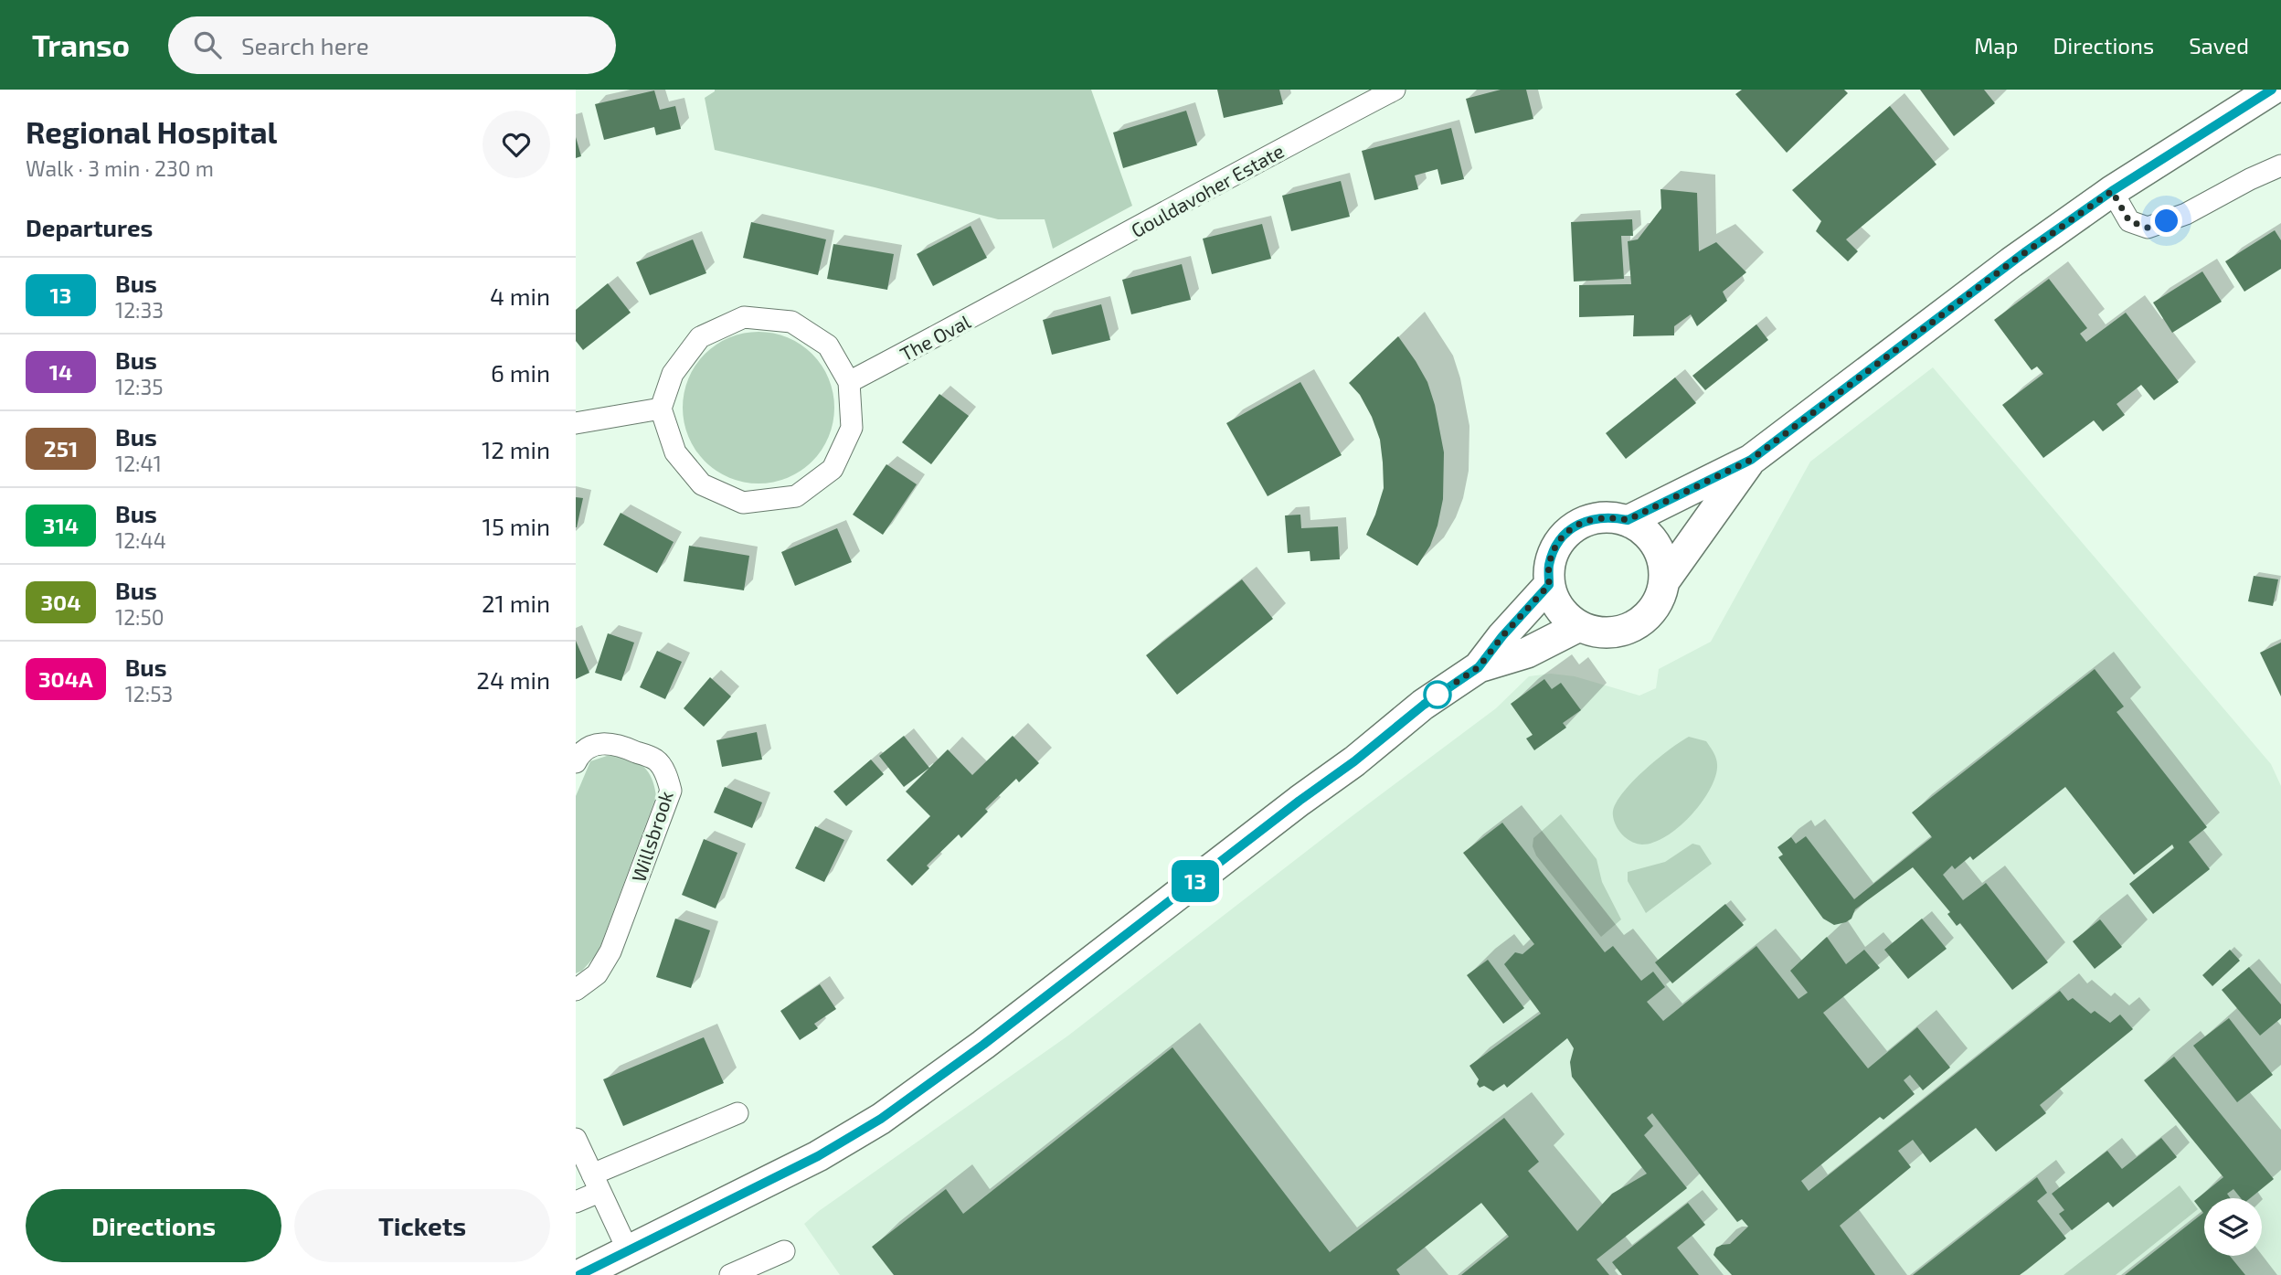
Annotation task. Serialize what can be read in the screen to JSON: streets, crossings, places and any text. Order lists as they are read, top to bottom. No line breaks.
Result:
{"streets":{"street":["Gouldavoher Estate","The Oval","Willsbrook"]},"crossings":[["Gouldavoher Estate","The Oval"]],"lines":["bus line 13"],"page":{"header":"Transo","search":"Search here","nav":["Map","Directions","Saved"],"heading":[["Regional Hospital","Walk · 3 min · 230 m"],"Departures"],"on_map":"13","list":[{"mark":"13","name":"Bus","note":"12:33","value":"4 min"},{"mark":"14","name":"Bus","note":"12:35","value":"6 min"},{"mark":"251","name":"Bus","note":"12:41","value":"12 min"},{"mark":"314","name":"Bus","note":"12:44","value":"15 min"},{"mark":"304","name":"Bus","note":"12:50","value":"21 min"},{"mark":"304A","name":"Bus","note":"12:53","value":"24 min"}],"buttons":["Directions","Tickets"]}}
